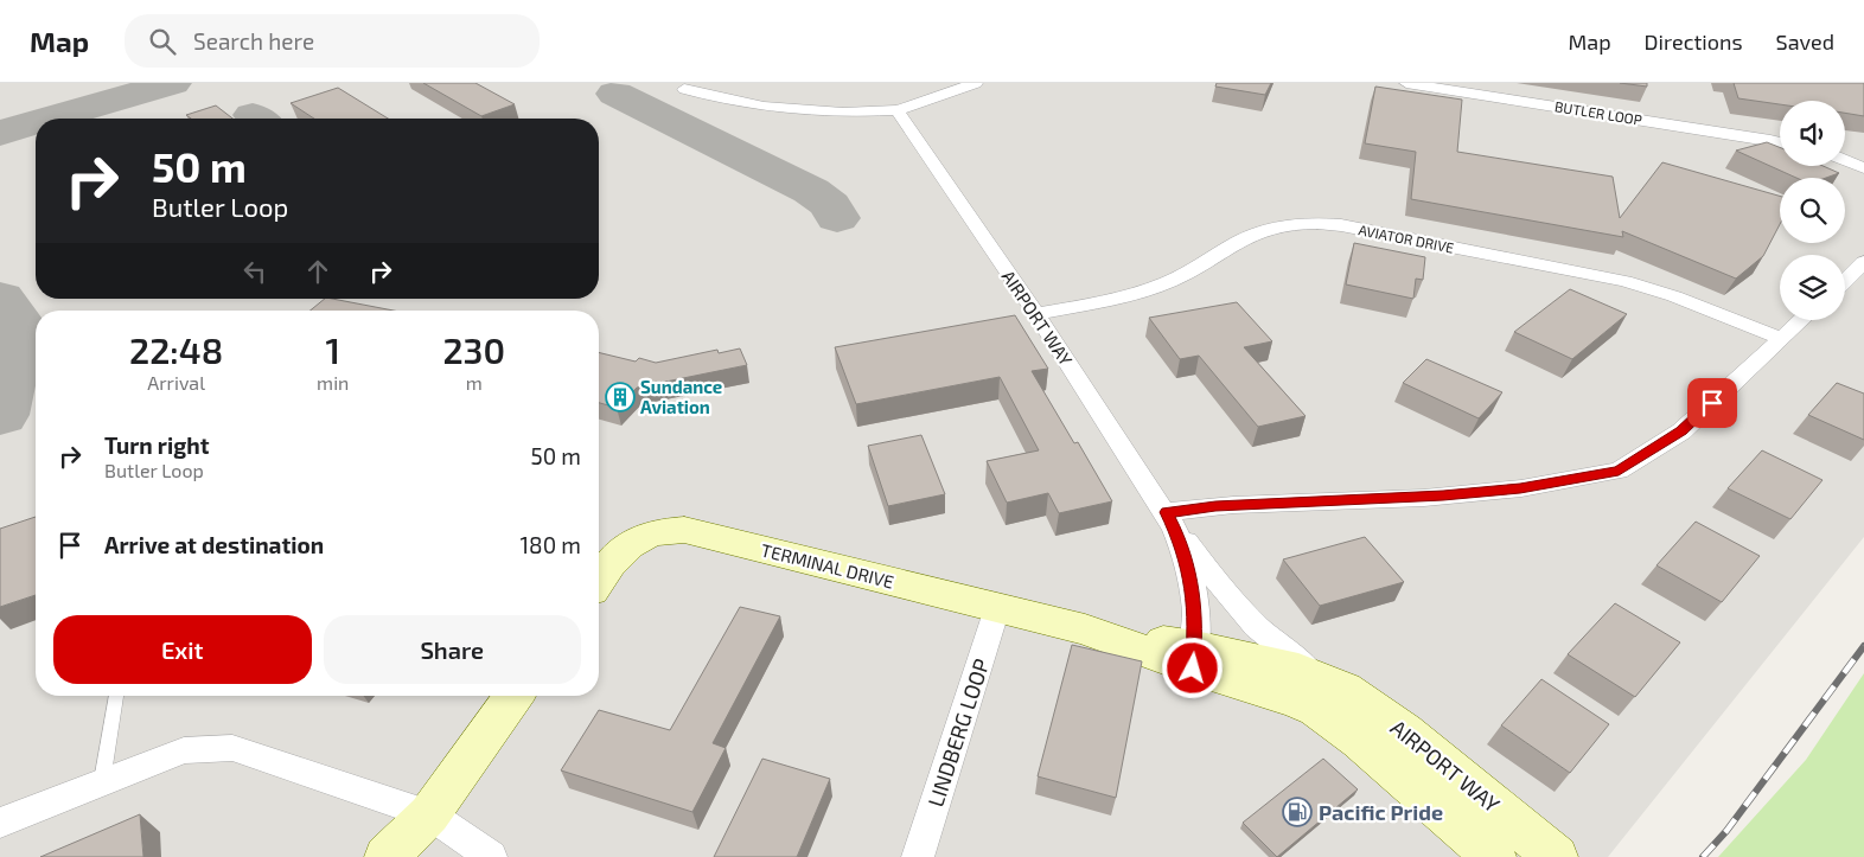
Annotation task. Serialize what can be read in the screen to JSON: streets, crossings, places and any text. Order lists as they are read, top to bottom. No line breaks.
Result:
{"streets":{"street":["BUTLER LOOP","AVIATOR DRIVE","AIRPORT WAY","TERMINAL DRIVE","LINDBERG LOOP"]},"crossings":[["AVIATOR DRIVE","AIRPORT WAY"],["AIRPORT WAY","TERMINAL DRIVE"],["TERMINAL DRIVE","LINDBERG LOOP"]],"places":{"building":["Sundance Aviation"],"fuel station":["Pacific Pride"]},"page":{"header":"Map","search":"Search here","nav":["Map","Directions","Saved"],"turn":["50 m","Butler Loop"],"eta":["22:48","Arrival","1","min","230","m"],"list":[{"name":"Turn right","note":"Butler Loop","value":"50 m"},{"name":"Arrive at destination","value":"180 m"}],"buttons":["Exit","Share"]}}
